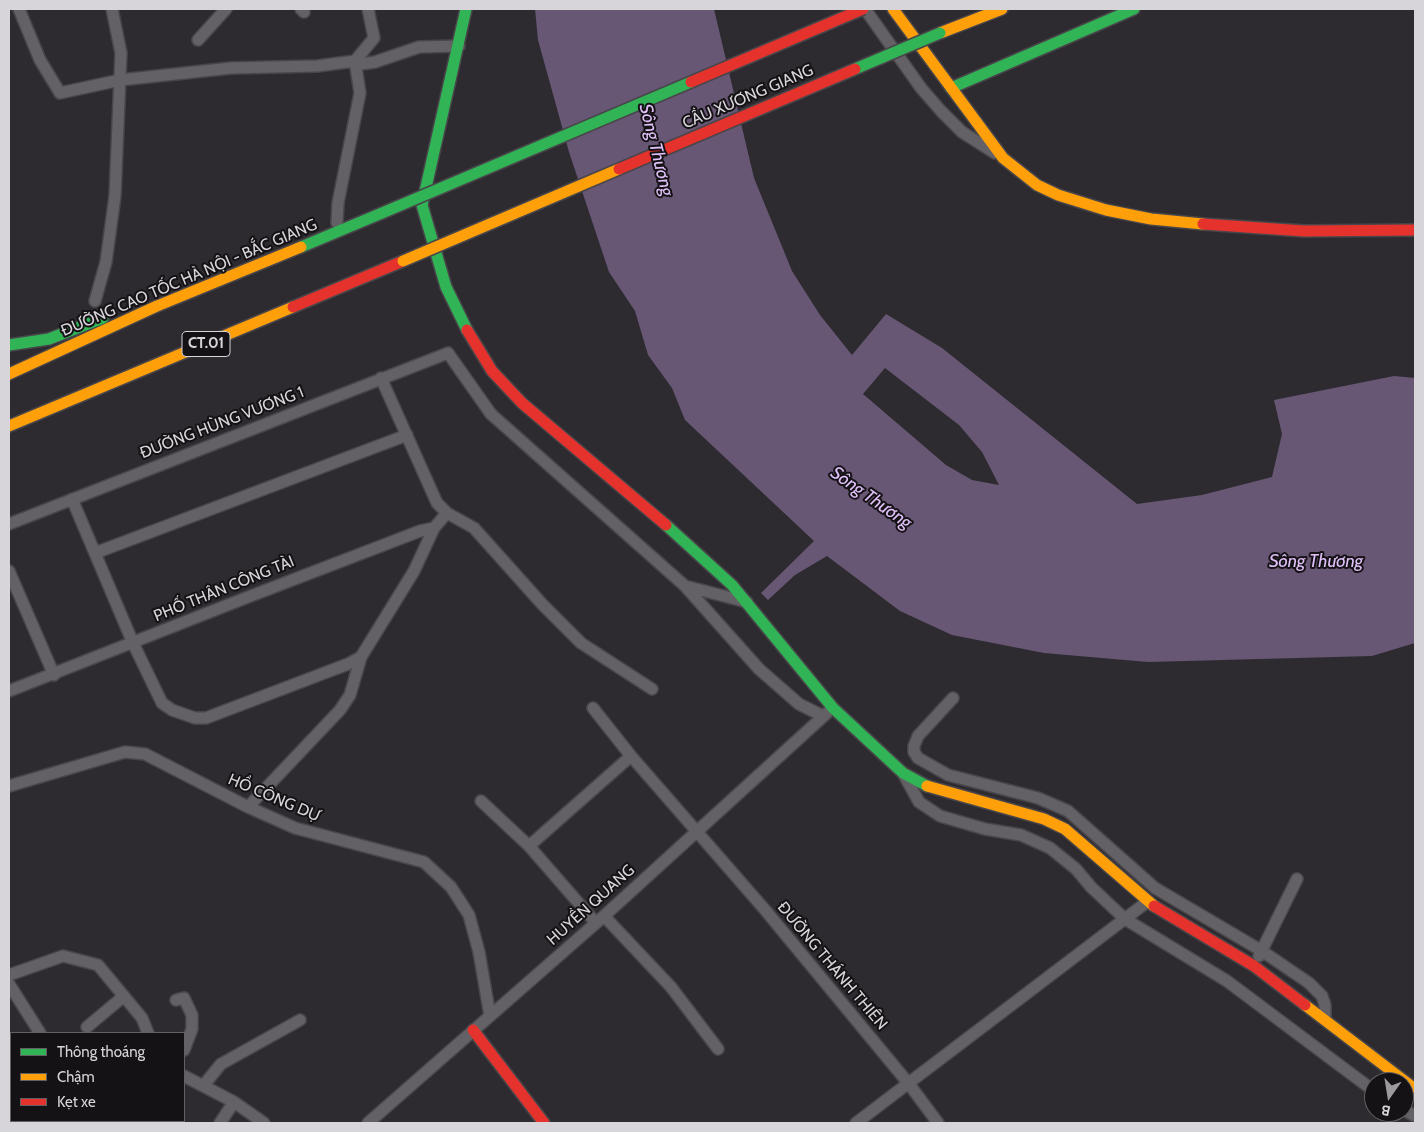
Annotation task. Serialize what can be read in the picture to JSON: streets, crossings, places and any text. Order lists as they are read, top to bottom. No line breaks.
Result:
{"streets":{"main road":["CẦU XƯƠNG GIANG","ĐƯỜNG CAO TỐC HÀ NỘI - BẮC GIANG","CT.01"],"street":["ĐƯỜNG HÙNG VƯƠNG 1","PHỐ THÂN CÔNG TÀI","HỒ CÔNG DỰ","HUYỀN QUANG","ĐƯỜNG THÁNH THIÊN"]},"crossings":[["HỒ CÔNG DỰ","HUYỀN QUANG"],["HUYỀN QUANG","ĐƯỜNG THÁNH THIÊN"]],"water":["Sông Thương"],"legend":["Thông thoáng","Chậm","Kẹt xe"],"north":"bottom"}
